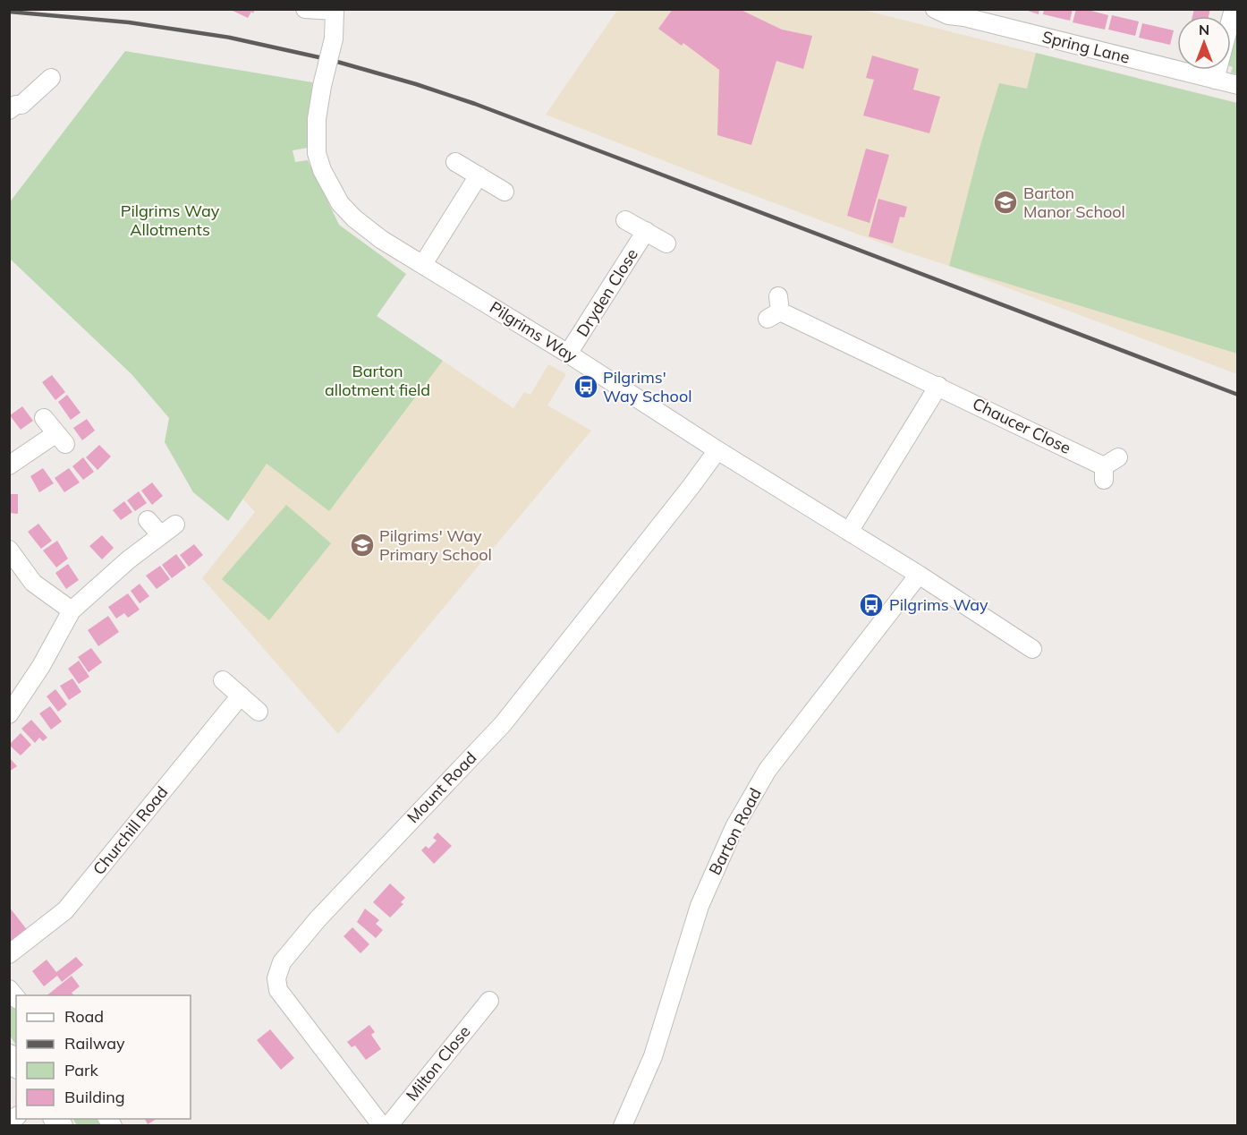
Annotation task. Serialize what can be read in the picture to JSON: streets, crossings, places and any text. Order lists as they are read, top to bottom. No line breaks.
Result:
{"streets":{"street":["Spring Lane","Dryden Close","Pilgrims Way","Chaucer Close","Mount Road","Churchill Road","Barton Road","Milton Close"]},"crossings":[["Dryden Close","Pilgrims Way"],["Pilgrims Way","Mount Road"],["Pilgrims Way","Barton Road"]],"parks":["Pilgrims Way Allotments","Barton allotment field"],"places":{"school or university":["Barton Manor School","Pilgrims' Way Primary School"],"bus stop":["Pilgrims' Way School","Pilgrims Way"]},"legend":["Road","Railway","Park","Building"],"north":"top"}
